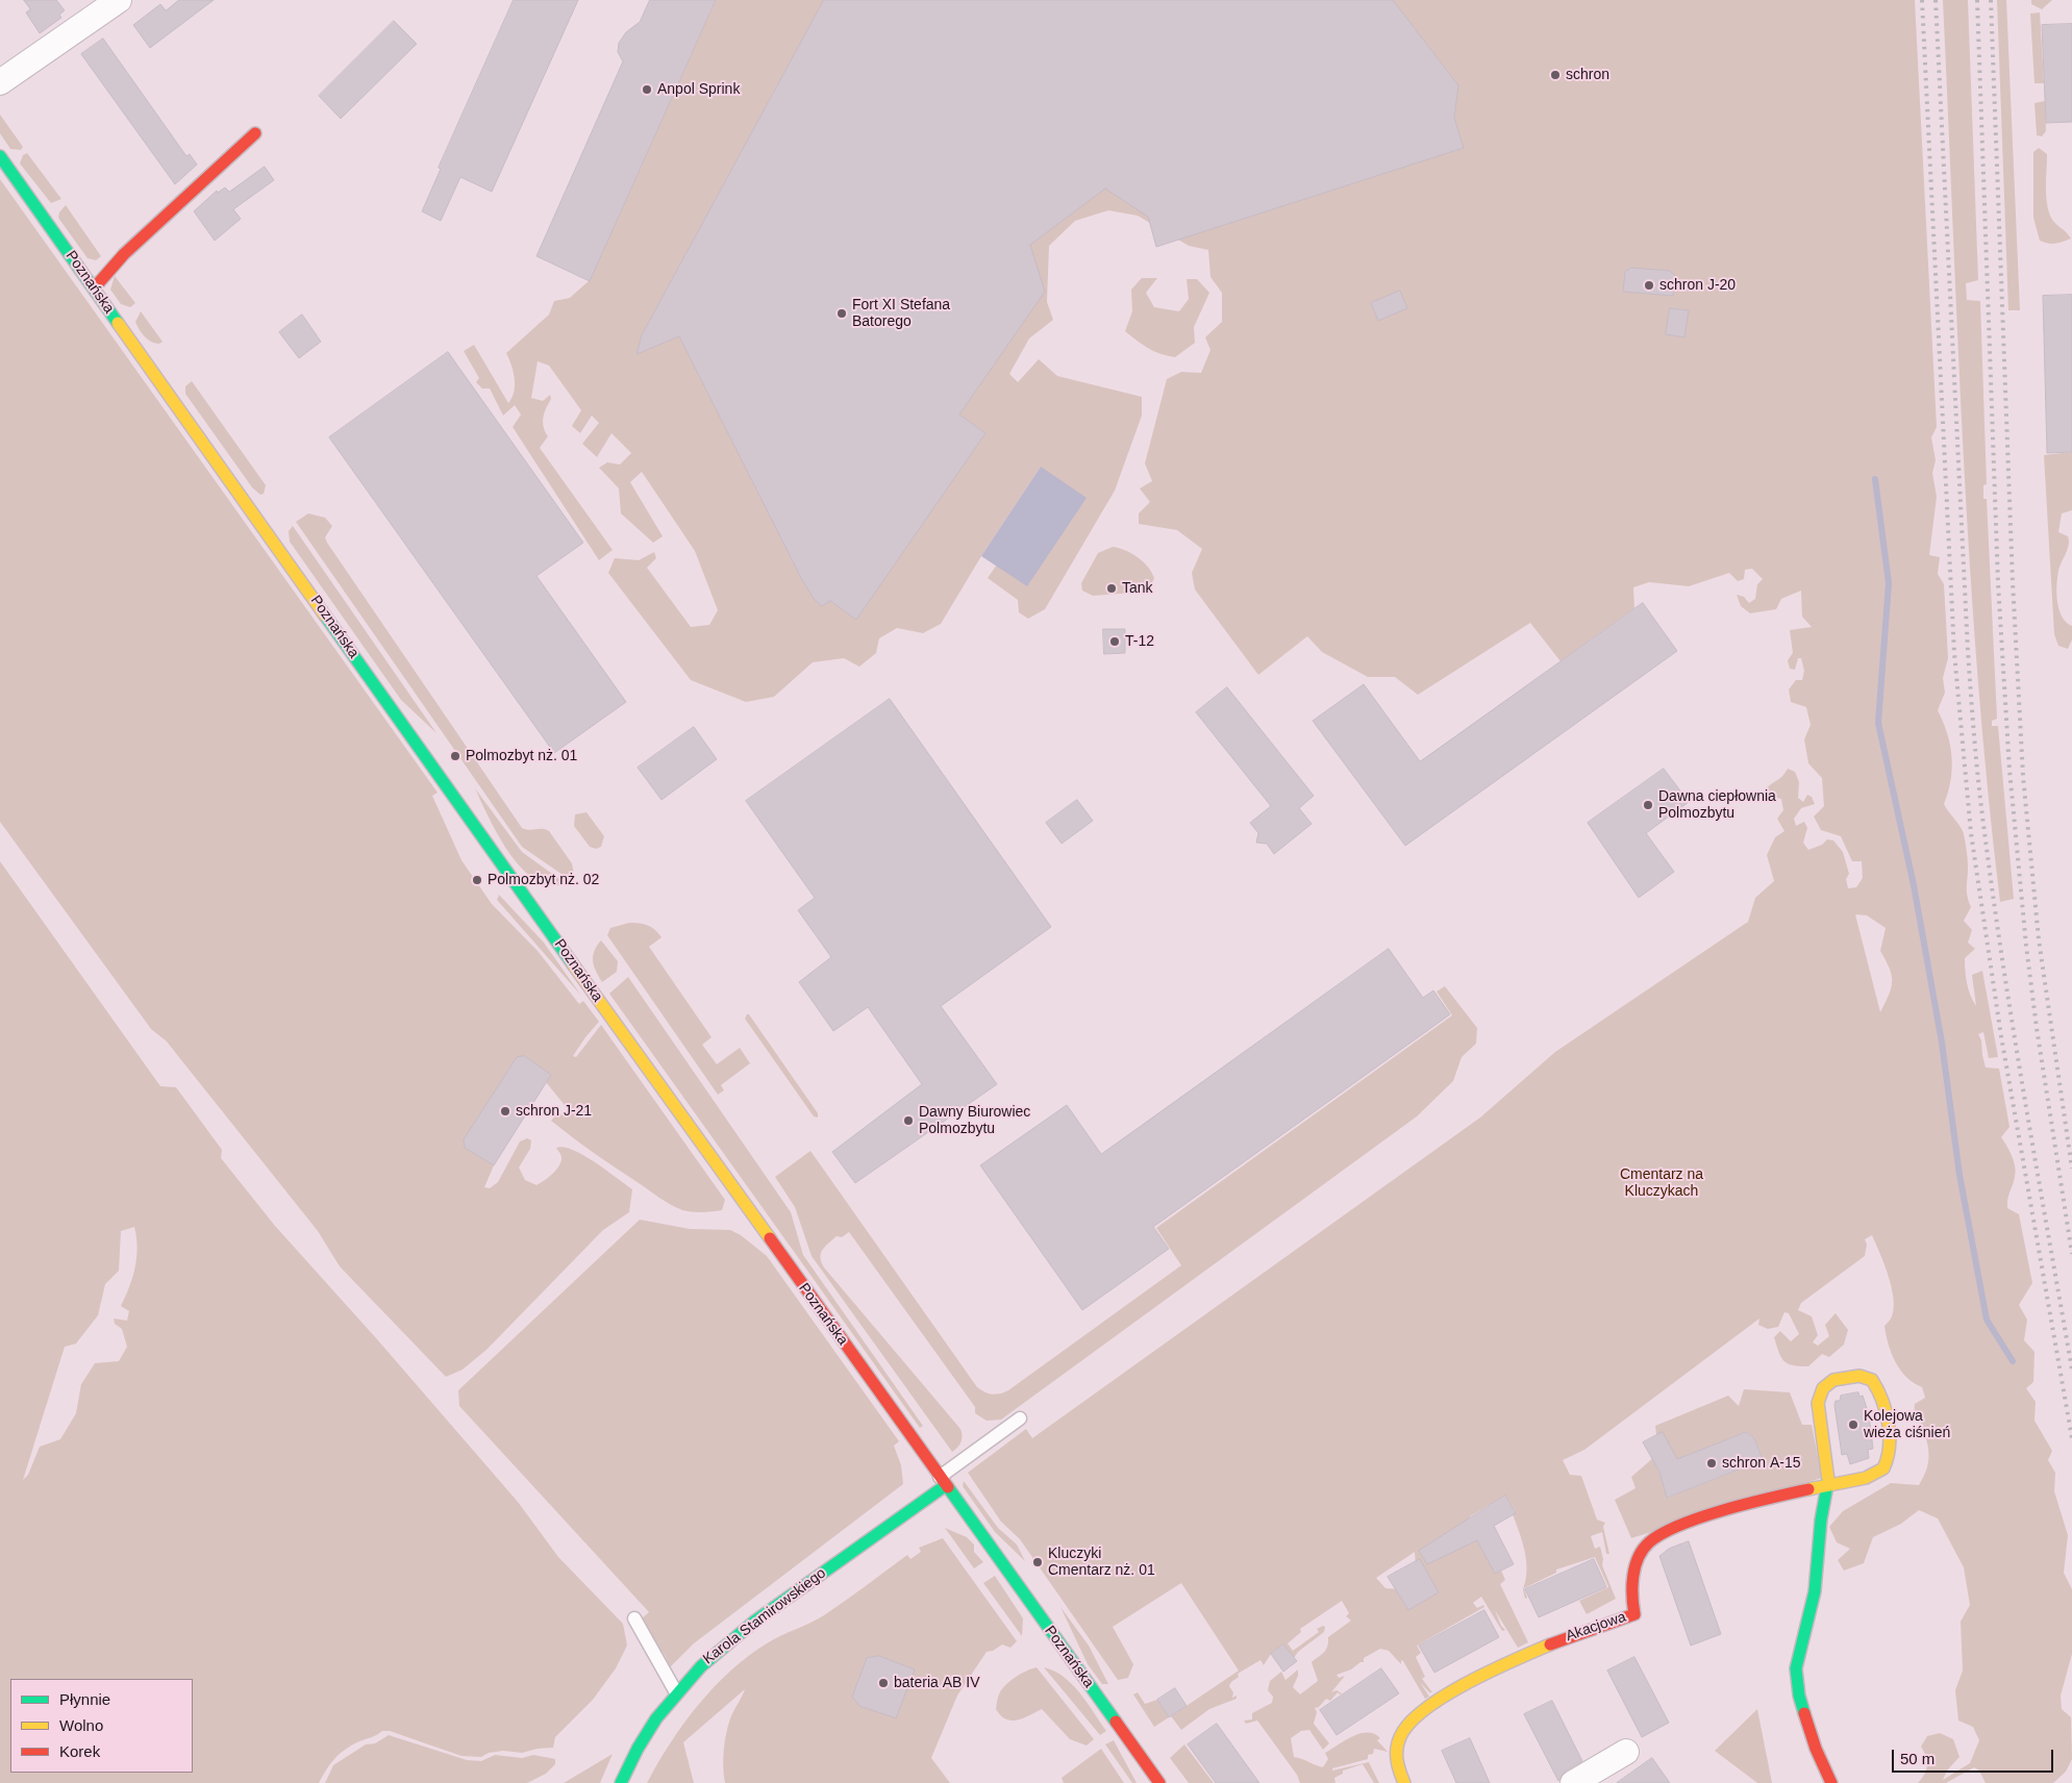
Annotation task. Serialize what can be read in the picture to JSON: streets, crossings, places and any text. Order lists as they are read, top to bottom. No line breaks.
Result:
{"streets":{"main road":["Poznańska","Karola Stamirowskiego","Akacjowa"]},"crossings":[["Poznańska","Karola Stamirowskiego"]],"parks":["Cmentarz na Kluczykach"],"places":["schron","Anpol Sprink","schron J-20","Fort XI Stefana Batorego","Tank","T-12","Polmozbyt nż. 01","Dawna ciepłownia Polmozbytu","Polmozbyt nż. 02","schron J-21","Dawny Biurowiec Polmozbytu","Kolejowa wieża ciśnień","schron A-15","Kluczyki Cmentarz nż. 01","bateria AB IV"],"legend":["Płynnie","Wolno","Korek"],"scale_bar":"50 m"}
